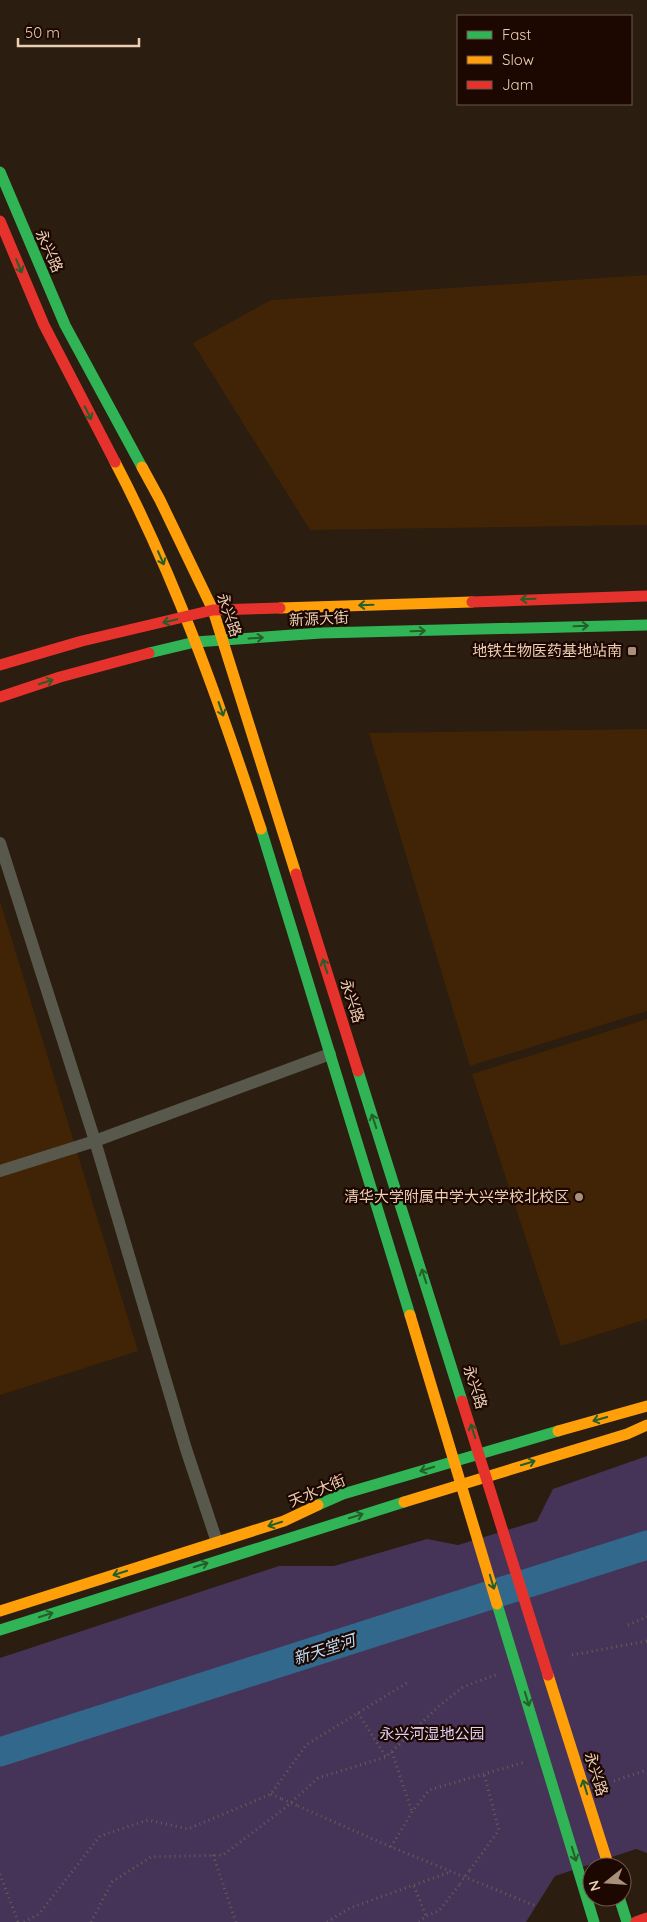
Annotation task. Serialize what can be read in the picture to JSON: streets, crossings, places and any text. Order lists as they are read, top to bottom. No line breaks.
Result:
{"streets":{"main road":["永兴路","新源大街","天水大街"]},"crossings":[["永兴路","新源大街"],["永兴路","天水大街"]],"water":["新天堂河"],"parks":["永兴河湿地公园"],"places":{"transit":["地铁生物医药基地站南"],"other":["清华大学附属中学大兴学校北校区"]},"legend":["Fast","Slow","Jam"],"scale_bar":"50 m","north":"left"}
